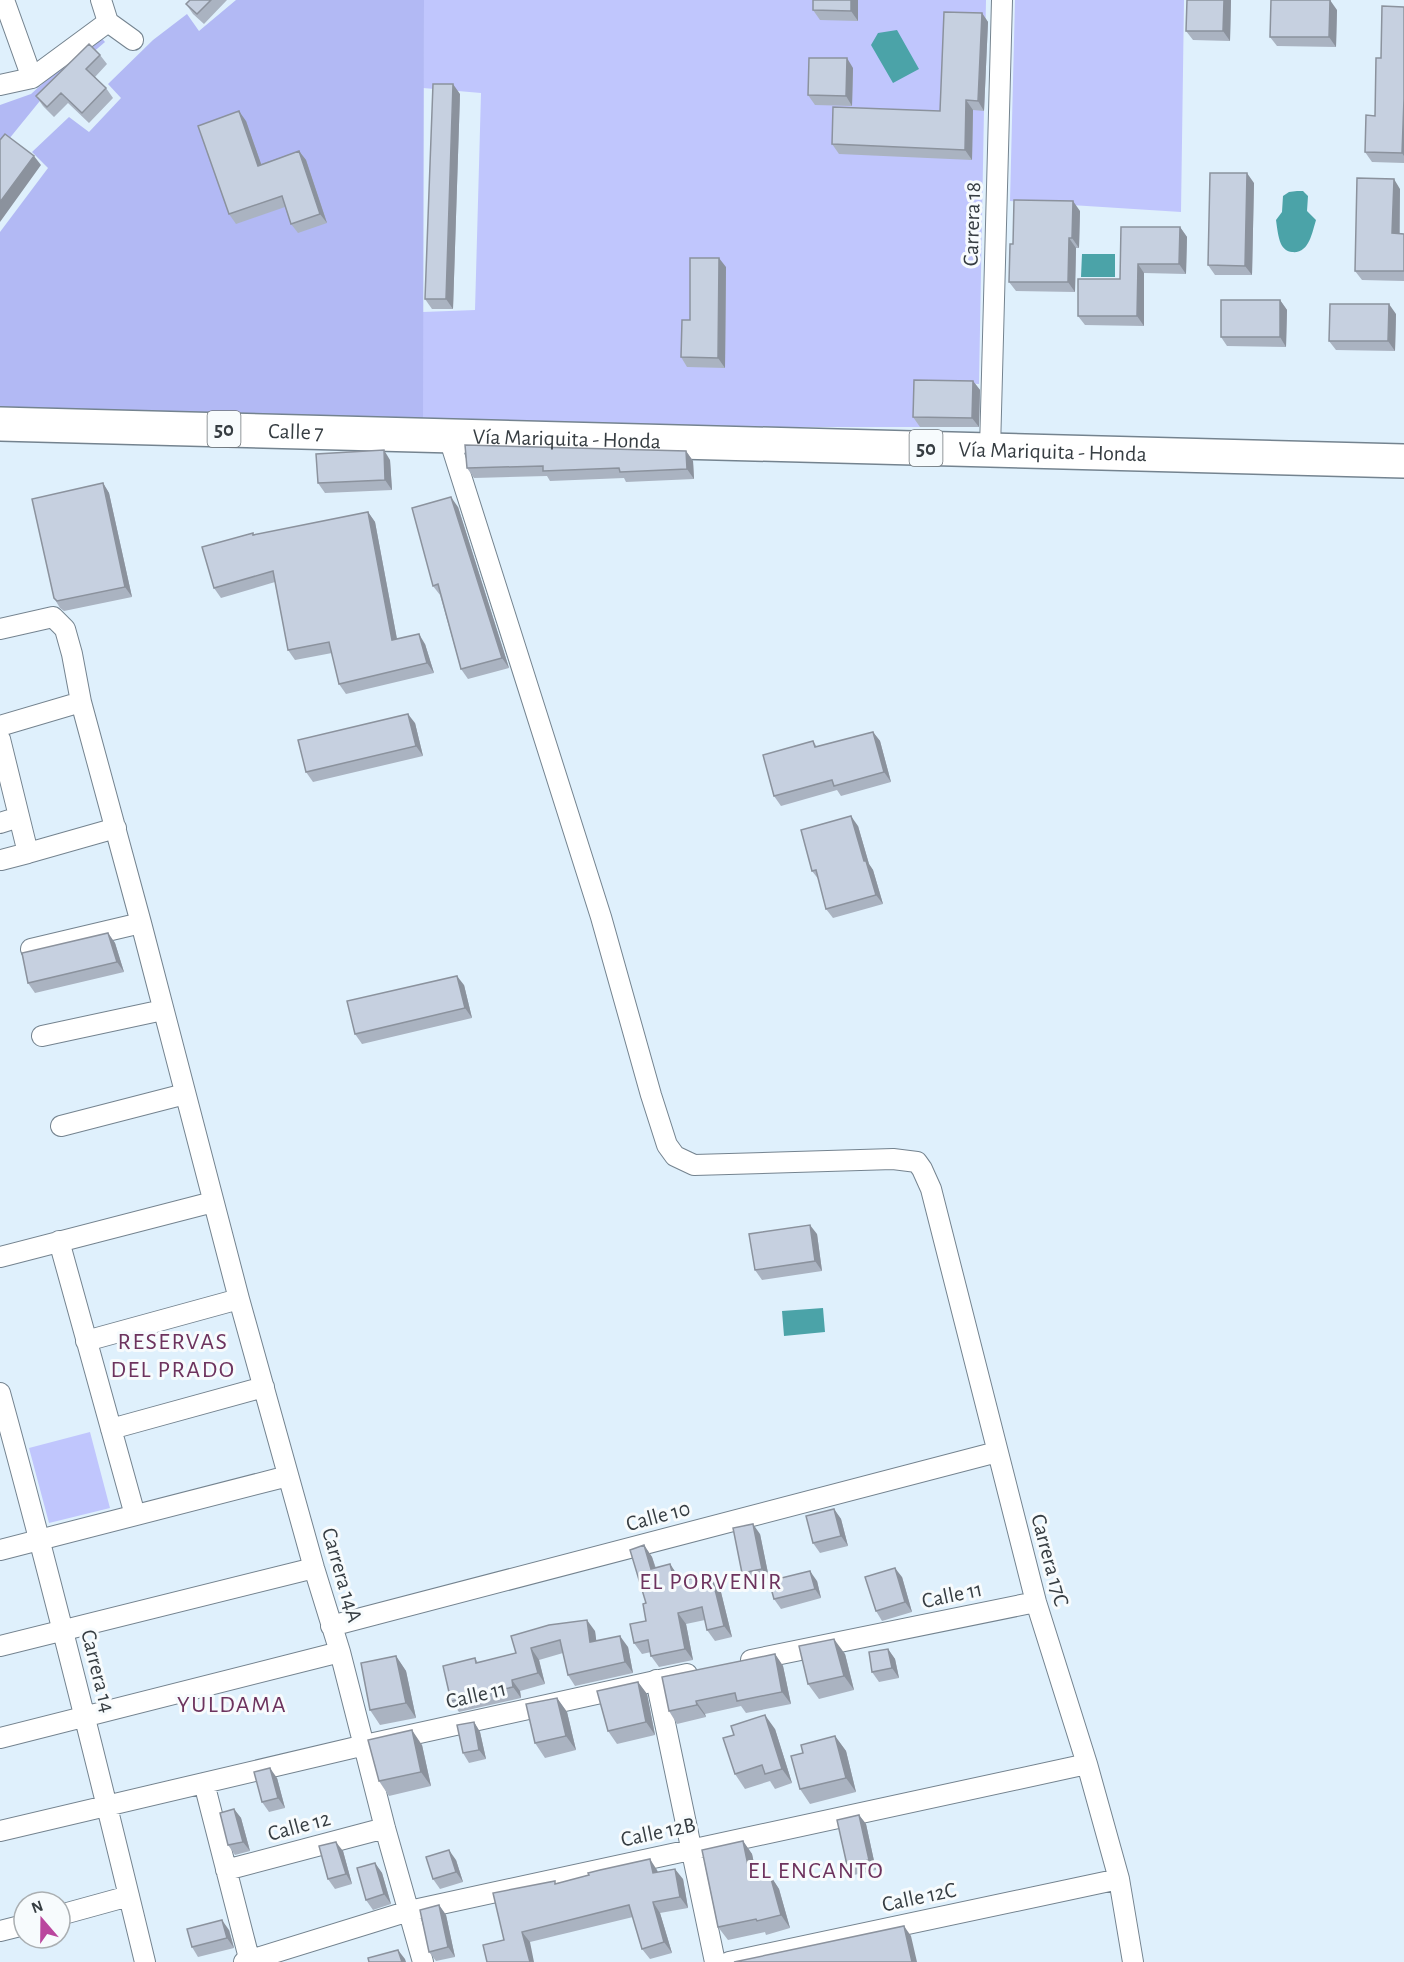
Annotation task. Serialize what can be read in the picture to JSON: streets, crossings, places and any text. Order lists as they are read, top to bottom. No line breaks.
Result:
{"streets":{"highway":["50","Calle 7","Vía Mariquita - Honda"],"street":["Carrera 18","Calle 10","Carrera 17C","Carrera 14A","Calle 11","Carrera 14","Calle 12","Calle 12B","Calle 12C"]},"crossings":[["Carrera 18","Vía Mariquita - Honda"],["Calle 7","Vía Mariquita - Honda"],["Calle 7","Carrera 17C"],["Vía Mariquita - Honda","Carrera 17C"],["Calle 10","Carrera 17C"],["Calle 10","Carrera 14A"],["Carrera 17C","Calle 11"],["Carrera 17C","Calle 12B"],["Carrera 17C","Calle 12C"],["Carrera 14A","Calle 11"],["Carrera 14A","Calle 12"],["Carrera 14A","Calle 12B"],["Calle 11","Carrera 14"]],"districts":["RESERVAS DEL PRADO","EL PORVENIR","YULDAMA","EL ENCANTO"],"north":"top"}
